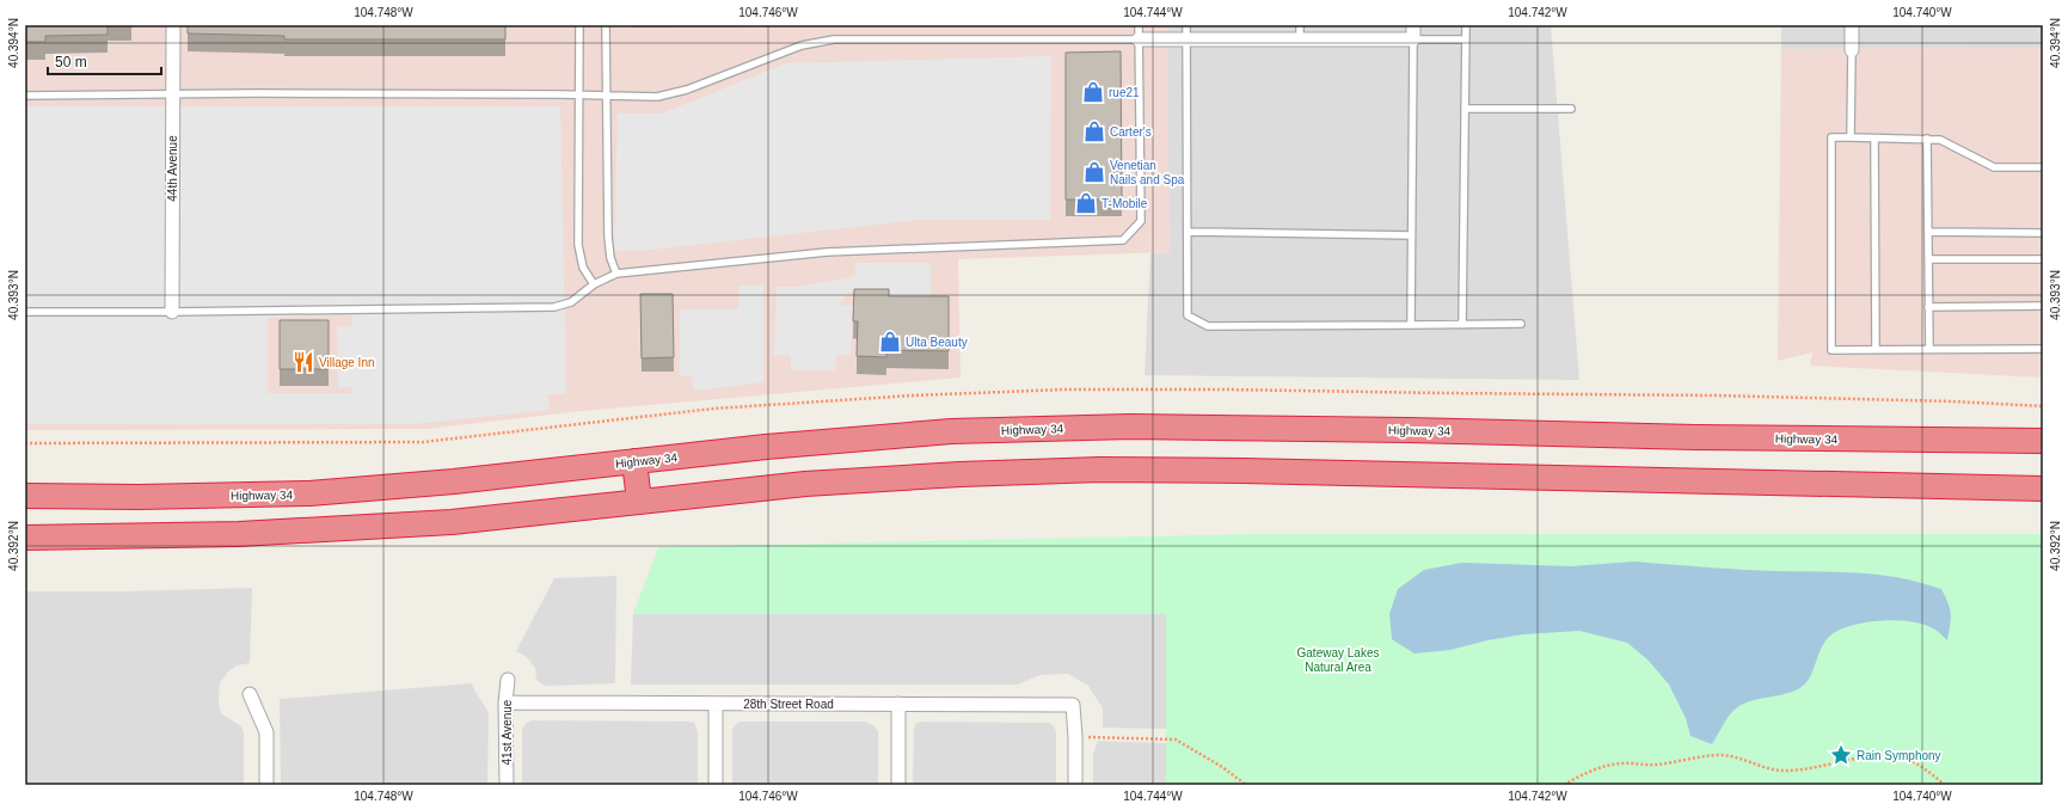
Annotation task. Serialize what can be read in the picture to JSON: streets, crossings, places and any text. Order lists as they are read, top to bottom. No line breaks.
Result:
{"streets":{"highway":["Highway 34"],"street":["44th Avenue","28th Street Road","41st Avenue"]},"crossings":[["28th Street Road","41st Avenue"]],"parks":["Gateway Lakes Natural Area"],"places":{"shop":["rue21","Carter's","Venetian Nails and Spa","T-Mobile","Ulta Beauty"],"restaurant":["Village Inn"],"place":["Rain Symphony"]},"scale_bar":"50 m","coordinates":["104.748°W","104.746°W","104.744°W","104.742°W","104.740°W","40.394°N","40.393°N","40.392°N"]}
